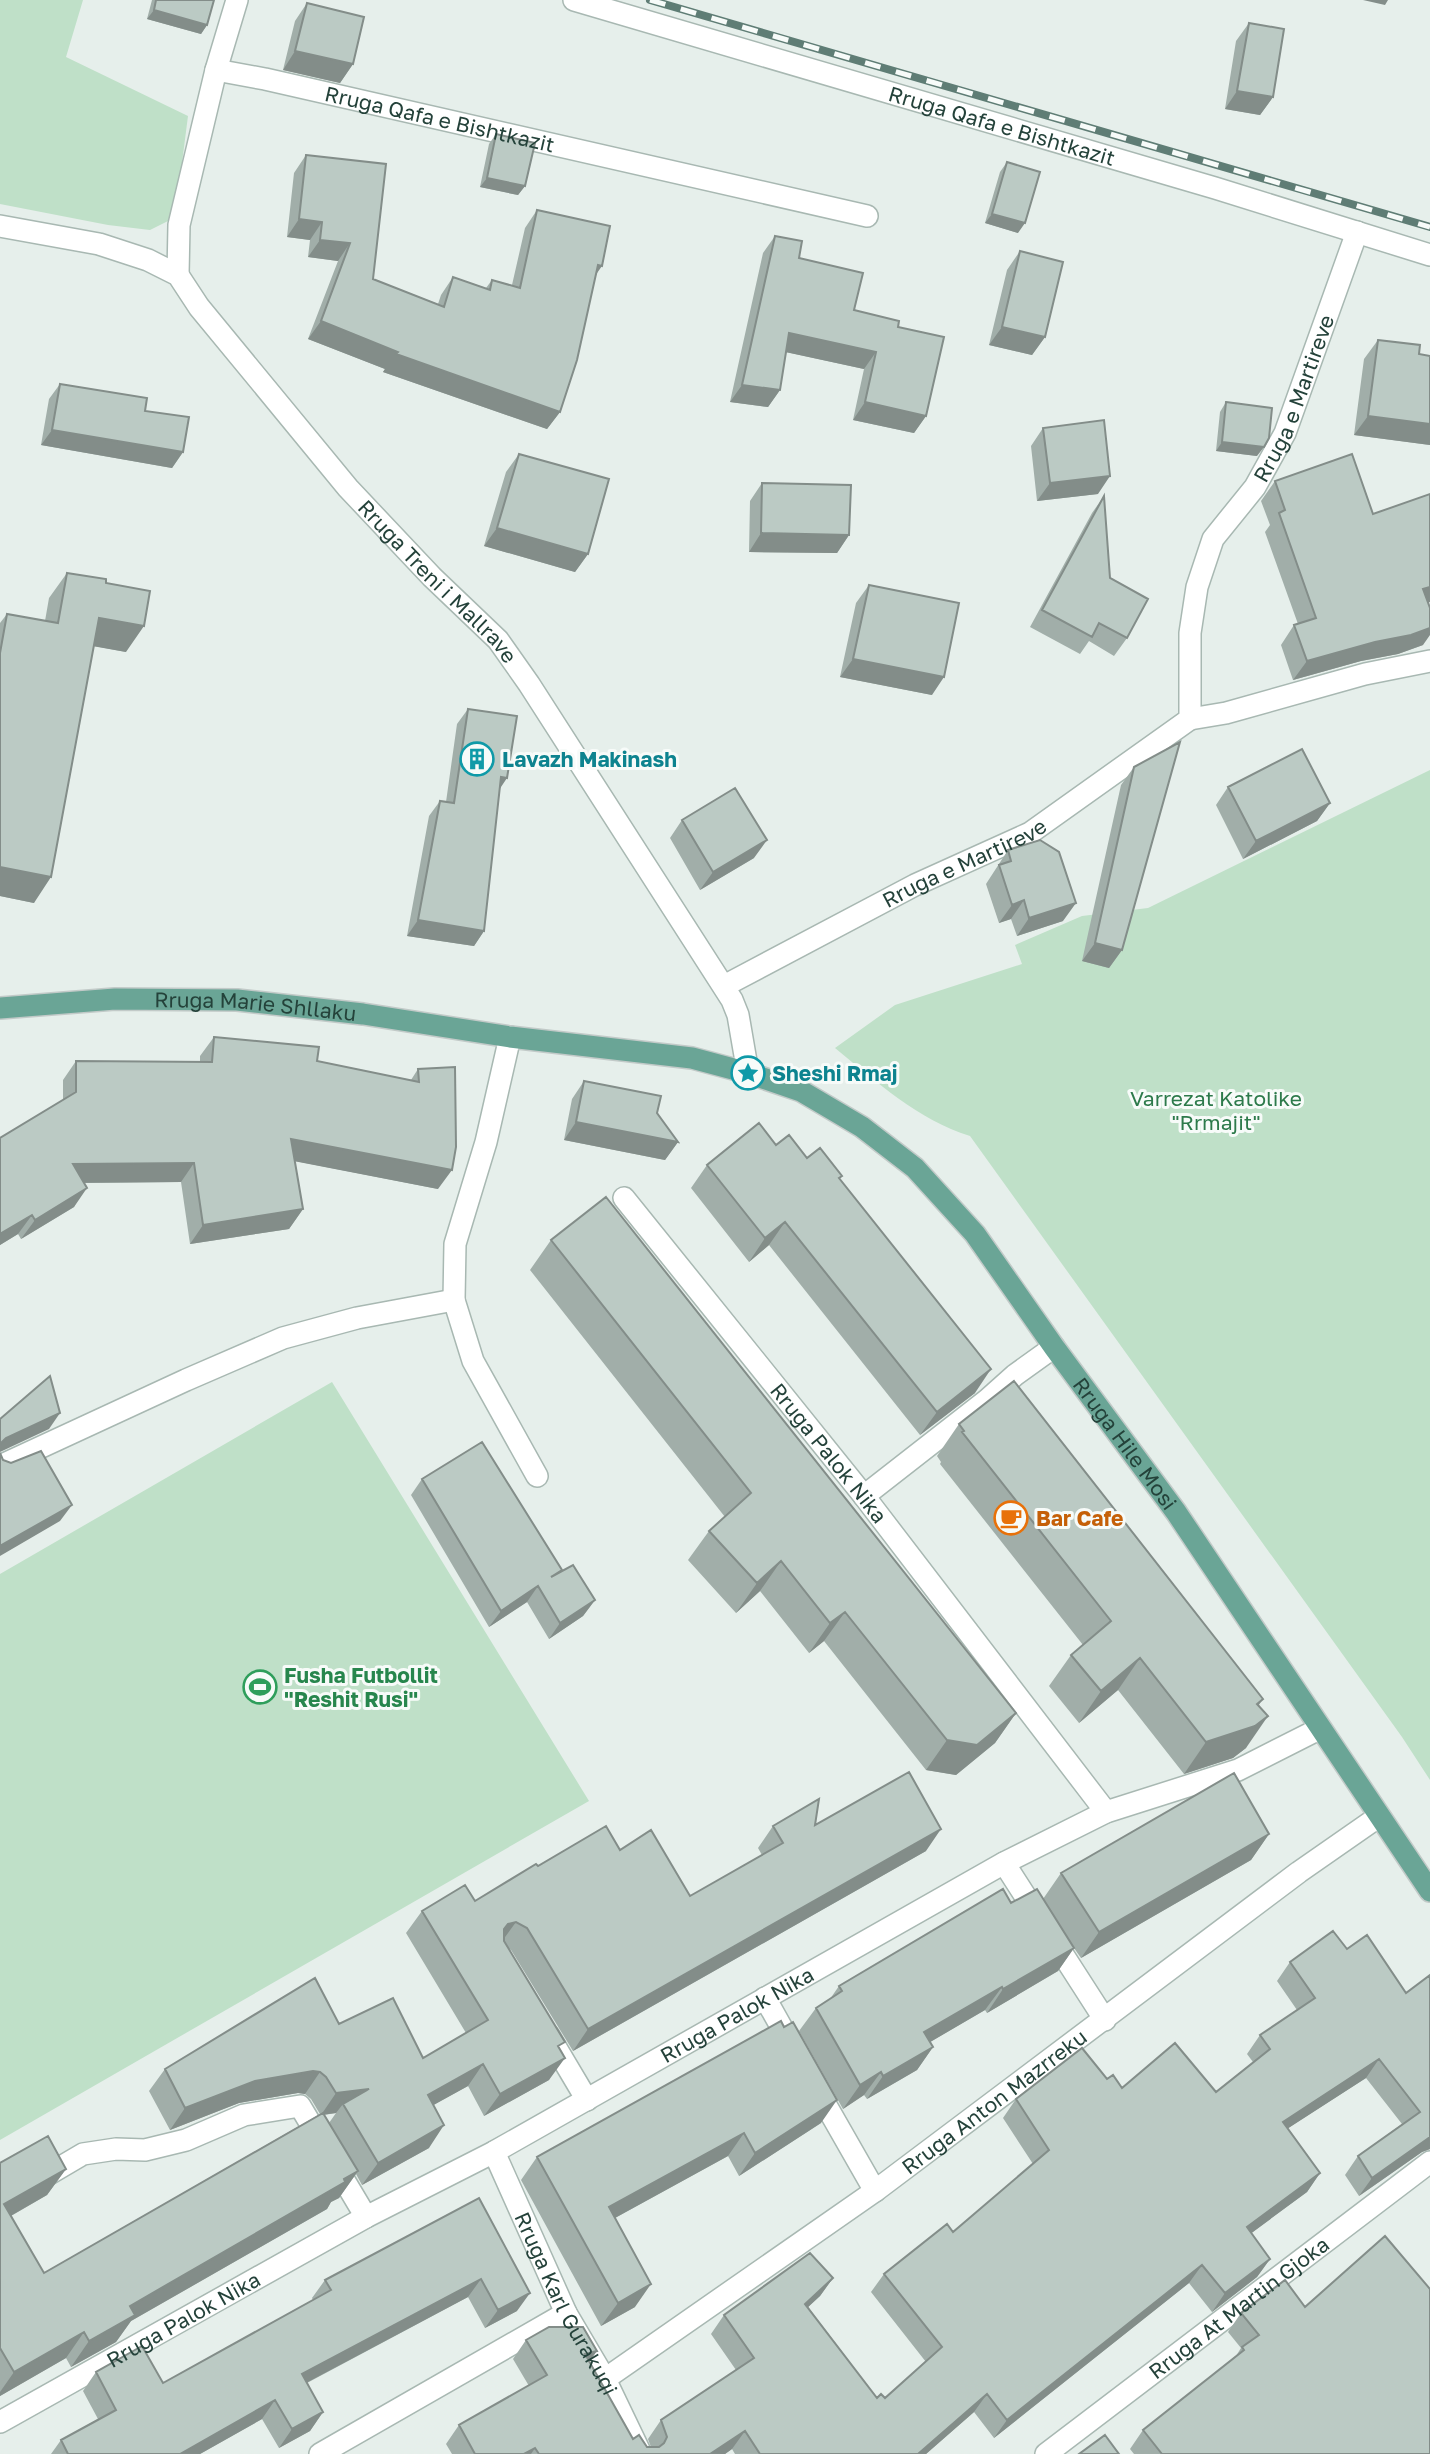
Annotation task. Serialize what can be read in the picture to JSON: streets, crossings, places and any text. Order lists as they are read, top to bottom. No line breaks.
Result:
{"streets":{"main road":["Rruga Marie Shllaku","Rruga Hile Mosi"],"street":["Rruga Qafa e Bishtkazit","Rruga e Martireve","Rruga Treni i Mallrave","Rruga Palok Nika","Rruga Anton Mazrreku","Rruga Karl Gurakuqi","Rruga At Martin Gjoka"]},"crossings":[["Rruga Qafa e Bishtkazit","Rruga e Martireve"],["Rruga e Martireve","Rruga Treni i Mallrave"],["Rruga Treni i Mallrave","Rruga Marie Shllaku"],["Rruga Treni i Mallrave","Rruga Hile Mosi"],["Rruga Marie Shllaku","Rruga Hile Mosi"],["Rruga Hile Mosi","Rruga Palok Nika"],["Rruga Hile Mosi","Rruga Anton Mazrreku"],["Rruga Palok Nika","Rruga Karl Gurakuqi"],["Rruga Anton Mazrreku","Rruga Karl Gurakuqi"]],"parks":["Varrezat Katolike \"Rrmajit\""],"places":{"building":["Lavazh Makinash"],"place":["Sheshi Rmaj"],"cafe":["Bar Cafe"],"sports":["Fusha Futbollit \"Reshit Rusi\""]}}
